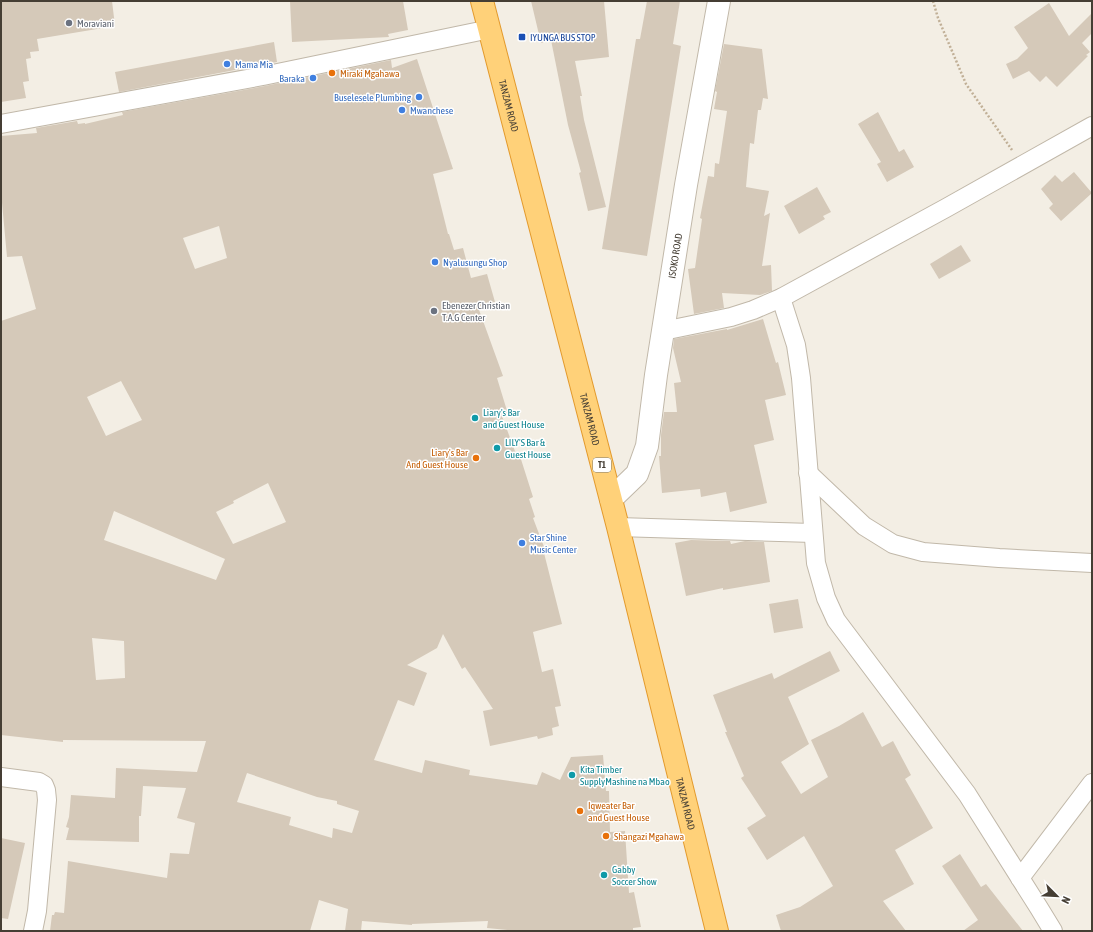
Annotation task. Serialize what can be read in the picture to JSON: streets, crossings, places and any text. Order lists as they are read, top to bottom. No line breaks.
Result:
{"streets":{"highway":["TANZAM ROAD","T1"],"street":["ISOKO ROAD"]},"crossings":[["TANZAM ROAD","ISOKO ROAD"]],"places":{"other":["Moraviani","Mama Mia","Miraki Mgahawa","Baraka","Buselesele Plumbing","Mwanchese","Nyalusungu Shop","Ebenezer Christian T.A.G Center","Liary's Bar and Guest House","LILY'S Bar & Guest House","Liary's Bar And Guest House","Star Shine Music Center","Kita Timber SupplyMashine na Mbao","Iqweater Bar and Guest House","Shangazi Mgahawa","Gabby Soccer Show"],"transit":["IYUNGA BUS STOP"]},"north":"bottom right"}
